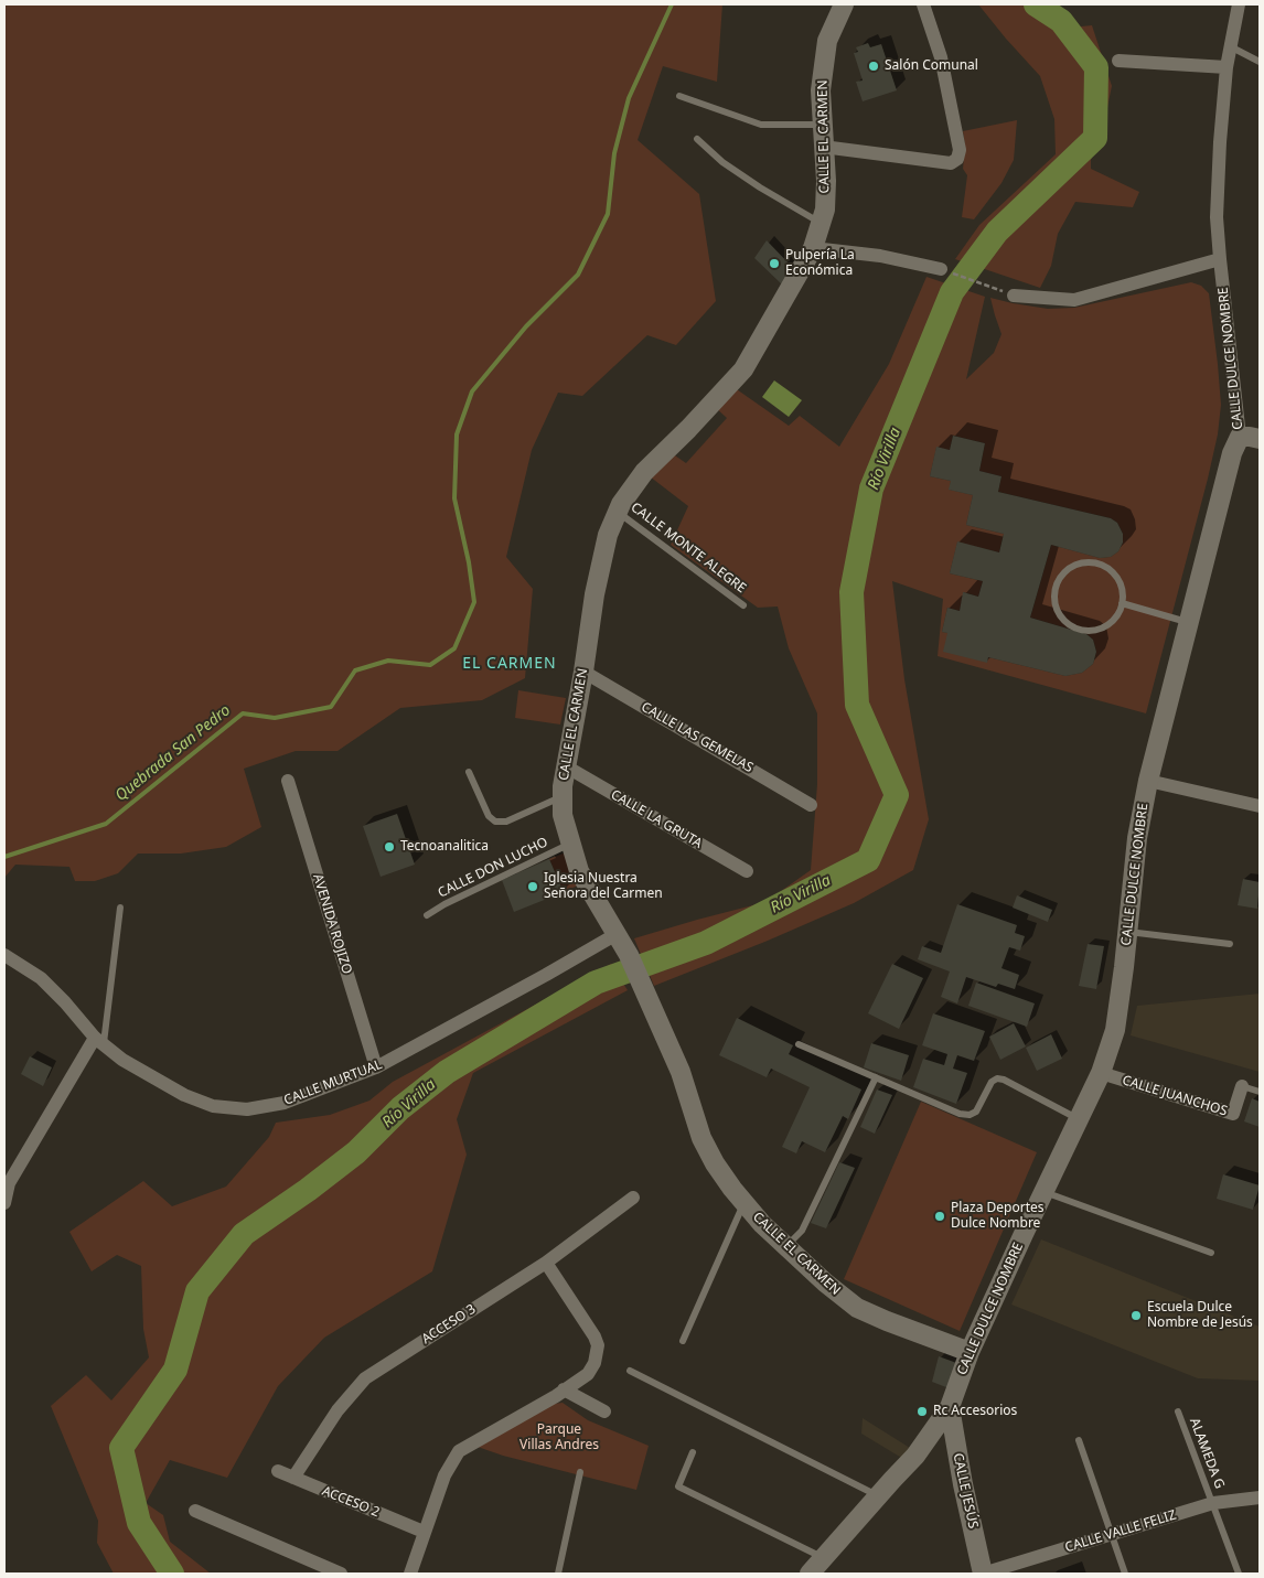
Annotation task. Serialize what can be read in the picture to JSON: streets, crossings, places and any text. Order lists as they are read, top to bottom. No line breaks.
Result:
{"streets":{"street":["CALLE EL CARMEN","CALLE DULCE NOMBRE","CALLE LAS GEMELAS","CALLE LA GRUTA","AVENIDA ROJIZO","CALLE MURTUAL","CALLE JUANCHOS","ACCESO 3","CALLE JESÚS","ACCESO 2","CALLE VALLE FELIZ"],"lane":["CALLE MONTE ALEGRE","CALLE DON LUCHO","ALAMEDA G"]},"crossings":[["CALLE EL CARMEN","CALLE DULCE NOMBRE"],["CALLE EL CARMEN","CALLE MONTE ALEGRE"],["CALLE EL CARMEN","CALLE LAS GEMELAS"],["CALLE EL CARMEN","CALLE LA GRUTA"],["CALLE EL CARMEN","CALLE DON LUCHO"],["CALLE EL CARMEN","CALLE MURTUAL"],["CALLE DULCE NOMBRE","CALLE JUANCHOS"],["CALLE DULCE NOMBRE","CALLE JESÚS"],["AVENIDA ROJIZO","CALLE MURTUAL"],["ACCESO 3","ACCESO 2"],["ALAMEDA G","CALLE VALLE FELIZ"],["CALLE JESÚS","CALLE VALLE FELIZ"]],"districts":["EL CARMEN"],"water":["Río Virilla","Quebrada San Pedro"],"parks":["Parque Villas Andres"],"places":["Salón Comunal","Pulpería La Económica","Tecnoanalitica","Iglesia Nuestra Señora del Carmen","Plaza Deportes Dulce Nombre","Escuela Dulce Nombre de Jesús","Rc Accesorios"]}
